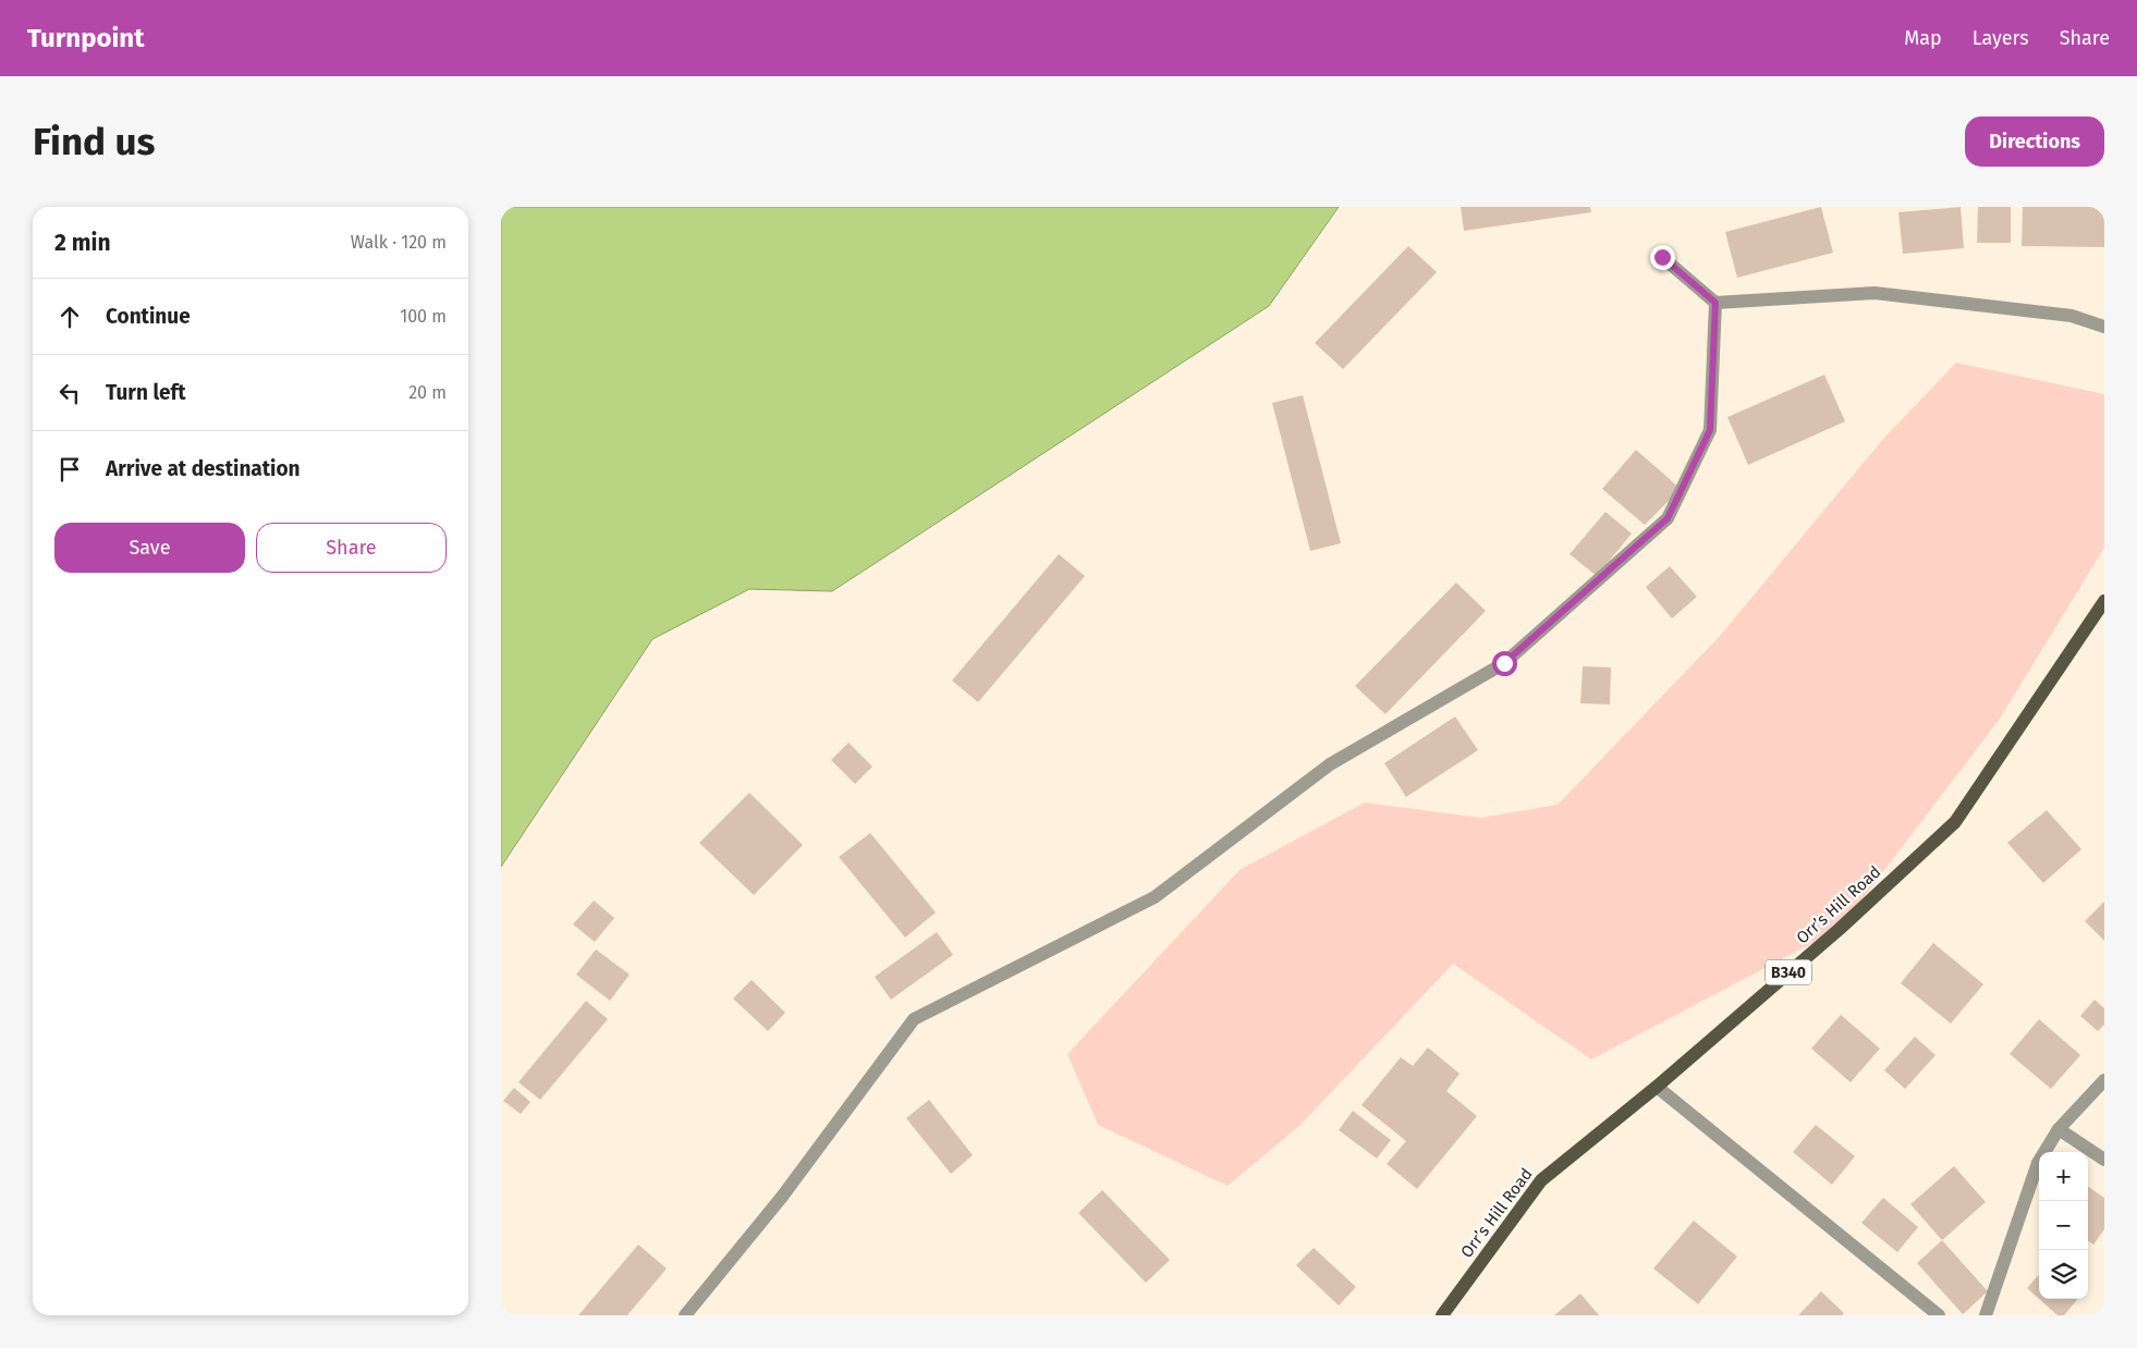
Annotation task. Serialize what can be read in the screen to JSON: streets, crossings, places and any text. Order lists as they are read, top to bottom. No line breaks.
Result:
{"streets":{"main road":["Orr’s Hill Road","B340"]},"page":{"header":"Turnpoint","nav":["Map","Layers","Share"],"buttons":["Directions",["Save","Share"]],"title":"Find us","heading":["2 min","Walk · 120 m"],"list":[["Continue","100 m"],["Turn left","20 m"],"Arrive at destination"],"map_buttons":["+","−"]}}
